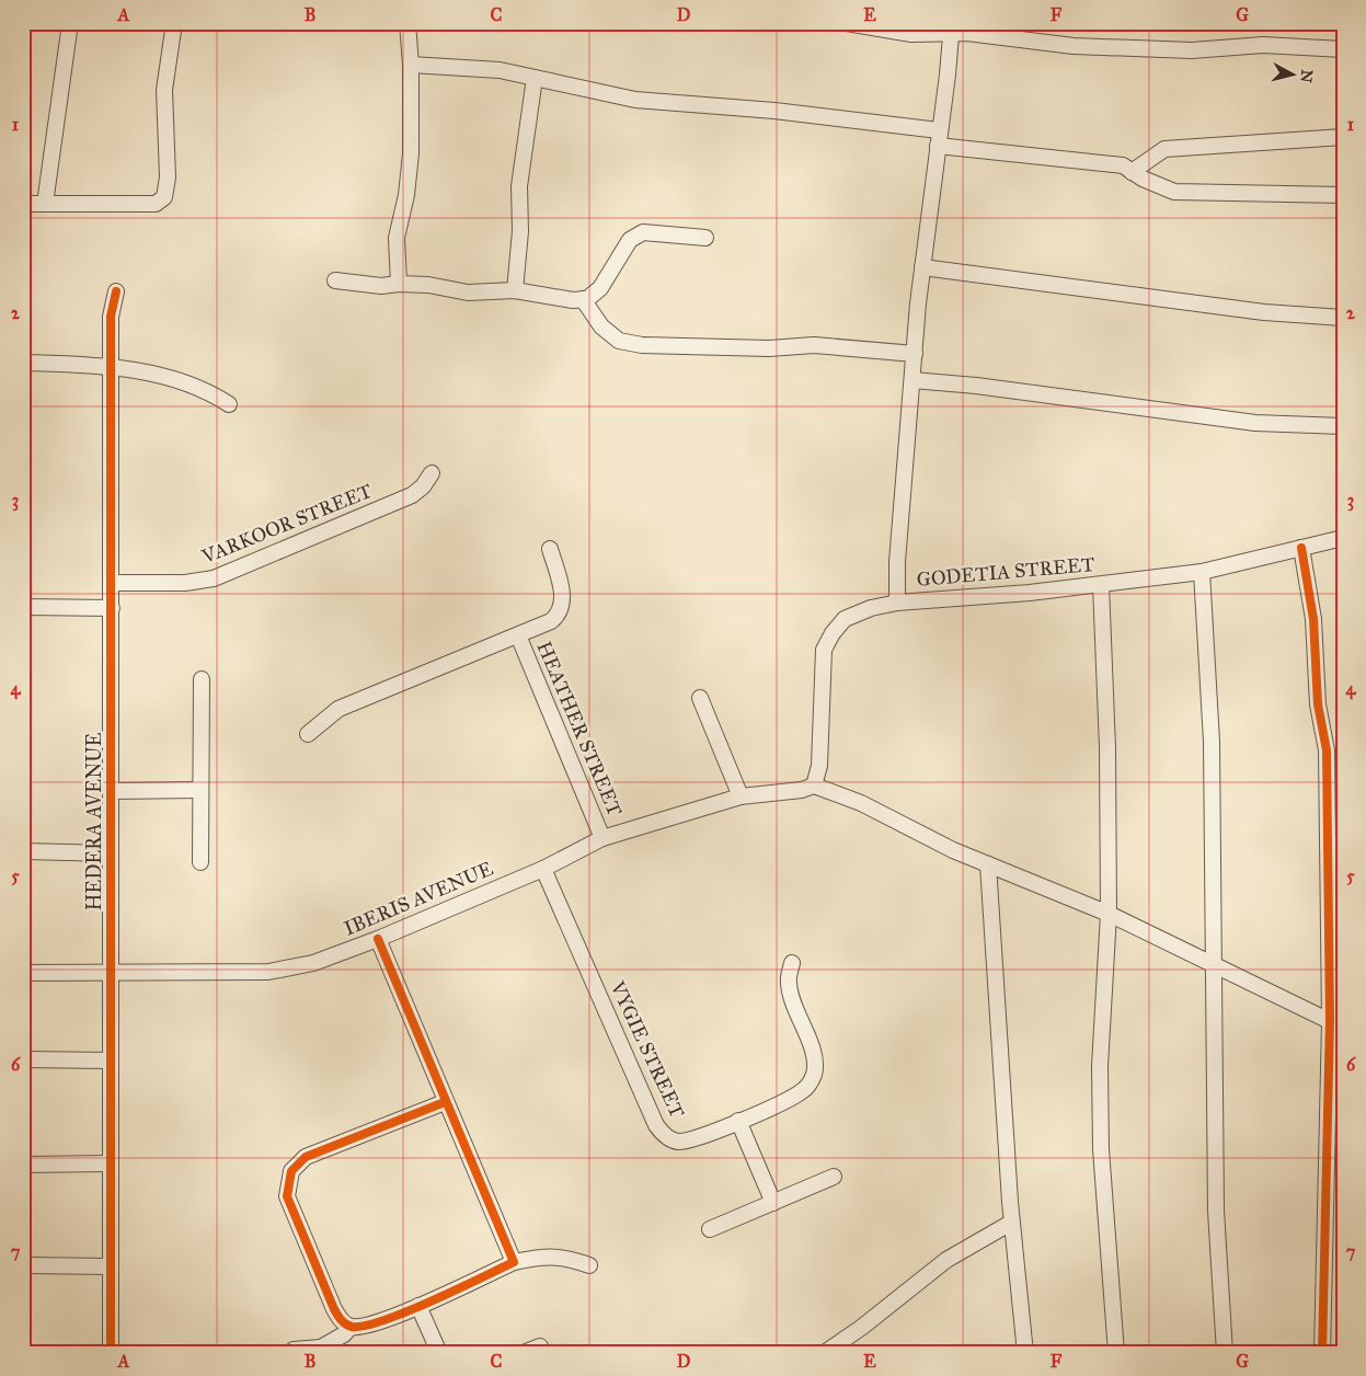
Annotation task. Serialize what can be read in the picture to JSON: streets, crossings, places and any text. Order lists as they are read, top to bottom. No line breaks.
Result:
{"streets":{"street":["VARKOOR STREET","GODETIA STREET","HEATHER STREET","HEDERA AVENUE","IBERIS AVENUE","VYGIE STREET"]},"crossings":[["VARKOOR STREET","HEDERA AVENUE"],["GODETIA STREET","IBERIS AVENUE"],["HEATHER STREET","IBERIS AVENUE"],["HEDERA AVENUE","IBERIS AVENUE"],["IBERIS AVENUE","VYGIE STREET"]],"north":"right","grid":{"columns":["A","B","C","D","E","F","G"],"rows":["1","2","3","4","5","6","7"]}}
